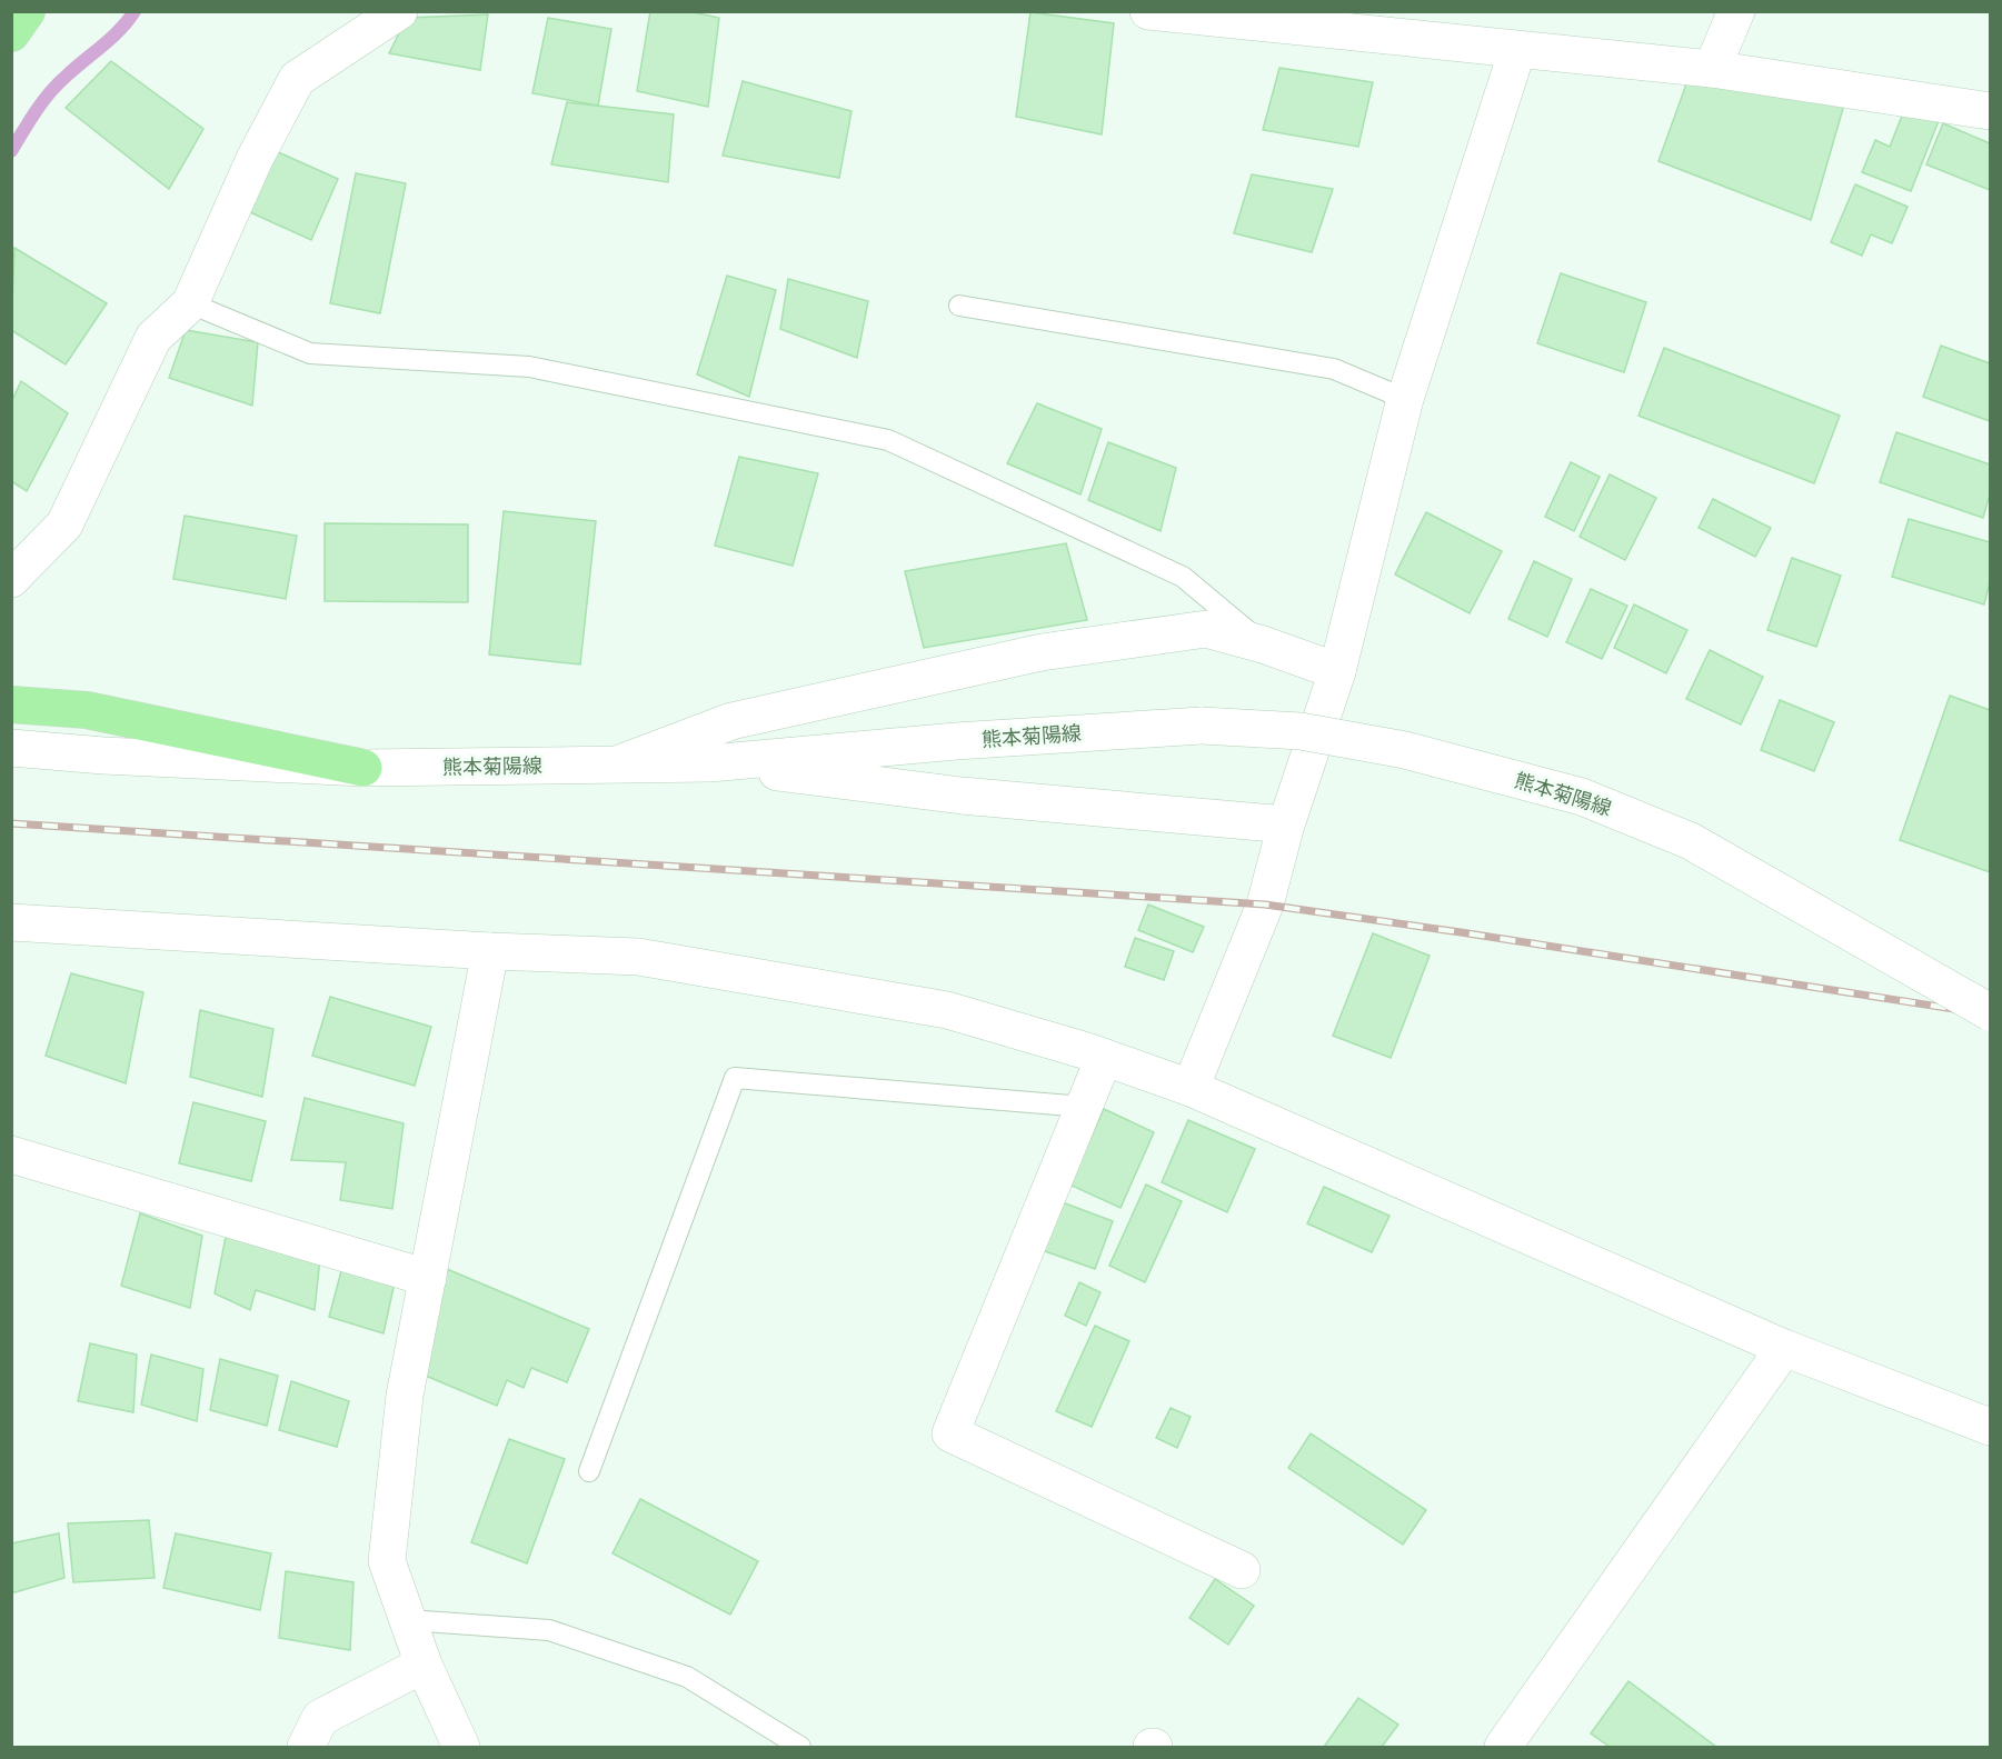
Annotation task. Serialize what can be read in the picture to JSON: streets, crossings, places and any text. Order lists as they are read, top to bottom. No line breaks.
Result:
{"streets":{"street":["熊本菊陽線"]}}
